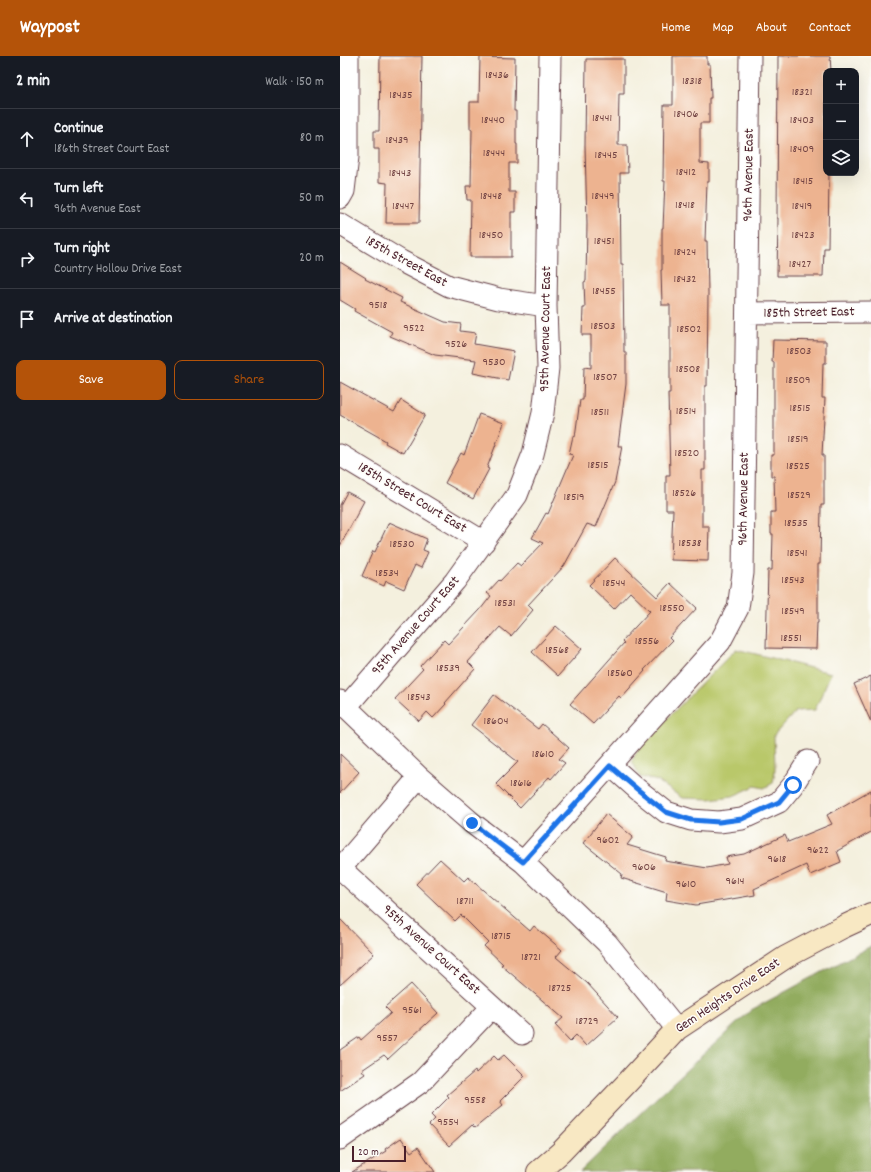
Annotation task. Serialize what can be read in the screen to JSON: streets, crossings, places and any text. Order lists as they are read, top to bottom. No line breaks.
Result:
{"streets":{"street":["96th Avenue East","185th Street East","95th Avenue Court East","185th Street Court East","Gem Heights Drive East"]},"crossings":[["96th Avenue East","185th Street East"],["185th Street East","95th Avenue Court East"],["95th Avenue Court East","185th Street Court East"]],"house_numbers":["18436","18318","18321","18435","18406","18441","18440","18403","18439","18409","18444","18445","18412","18443","18415","18448","18449","18418","18447","18419","18450","18423","18451","18424","18427","18432","18455","9518","18503","9522","18502","9526","18503","9530","18508","18507","18509","18515","18514","18511","18519","18520","18515","18525","18526","18529","18519","18535","18538","18530","18541","18534","18543","18544","18531","18550","18549","18551","18556","18568","18539","18560","18543","18604","18610","18616","9602","9622","9618","9606","9614","9610","18711","18715","18721","18725","9561","18729","9557","9558","9554"],"scale_bar":"20 m","page":{"header":"Waypost","nav":["Home","Map","About","Contact"],"heading":["2 min","Walk · 150 m"],"map_buttons":["+","−"],"list":[["Continue","186th Street Court East","80 m"],["Turn left","96th Avenue East","50 m"],["Turn right","Country Hollow Drive East","20 m"],"Arrive at destination"],"buttons":["Save","Share"],"scale":"20 m"}}
